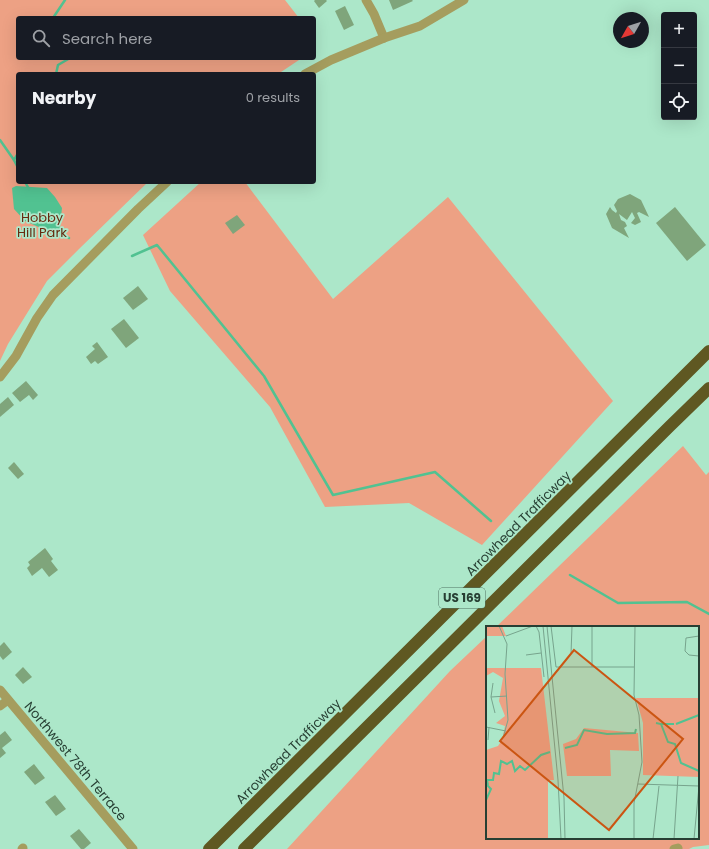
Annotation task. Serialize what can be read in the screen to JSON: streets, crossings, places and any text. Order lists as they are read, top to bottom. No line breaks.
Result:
{"streets":{"highway":["Arrowhead Trafficway","US 169"],"street":["Northwest 78th Terrace"]},"parks":["Hobby Hill Park"],"north":"bottom left","page":{"map_buttons":["+","−"],"search":"Search here","heading":["Nearby","0 results"]}}
